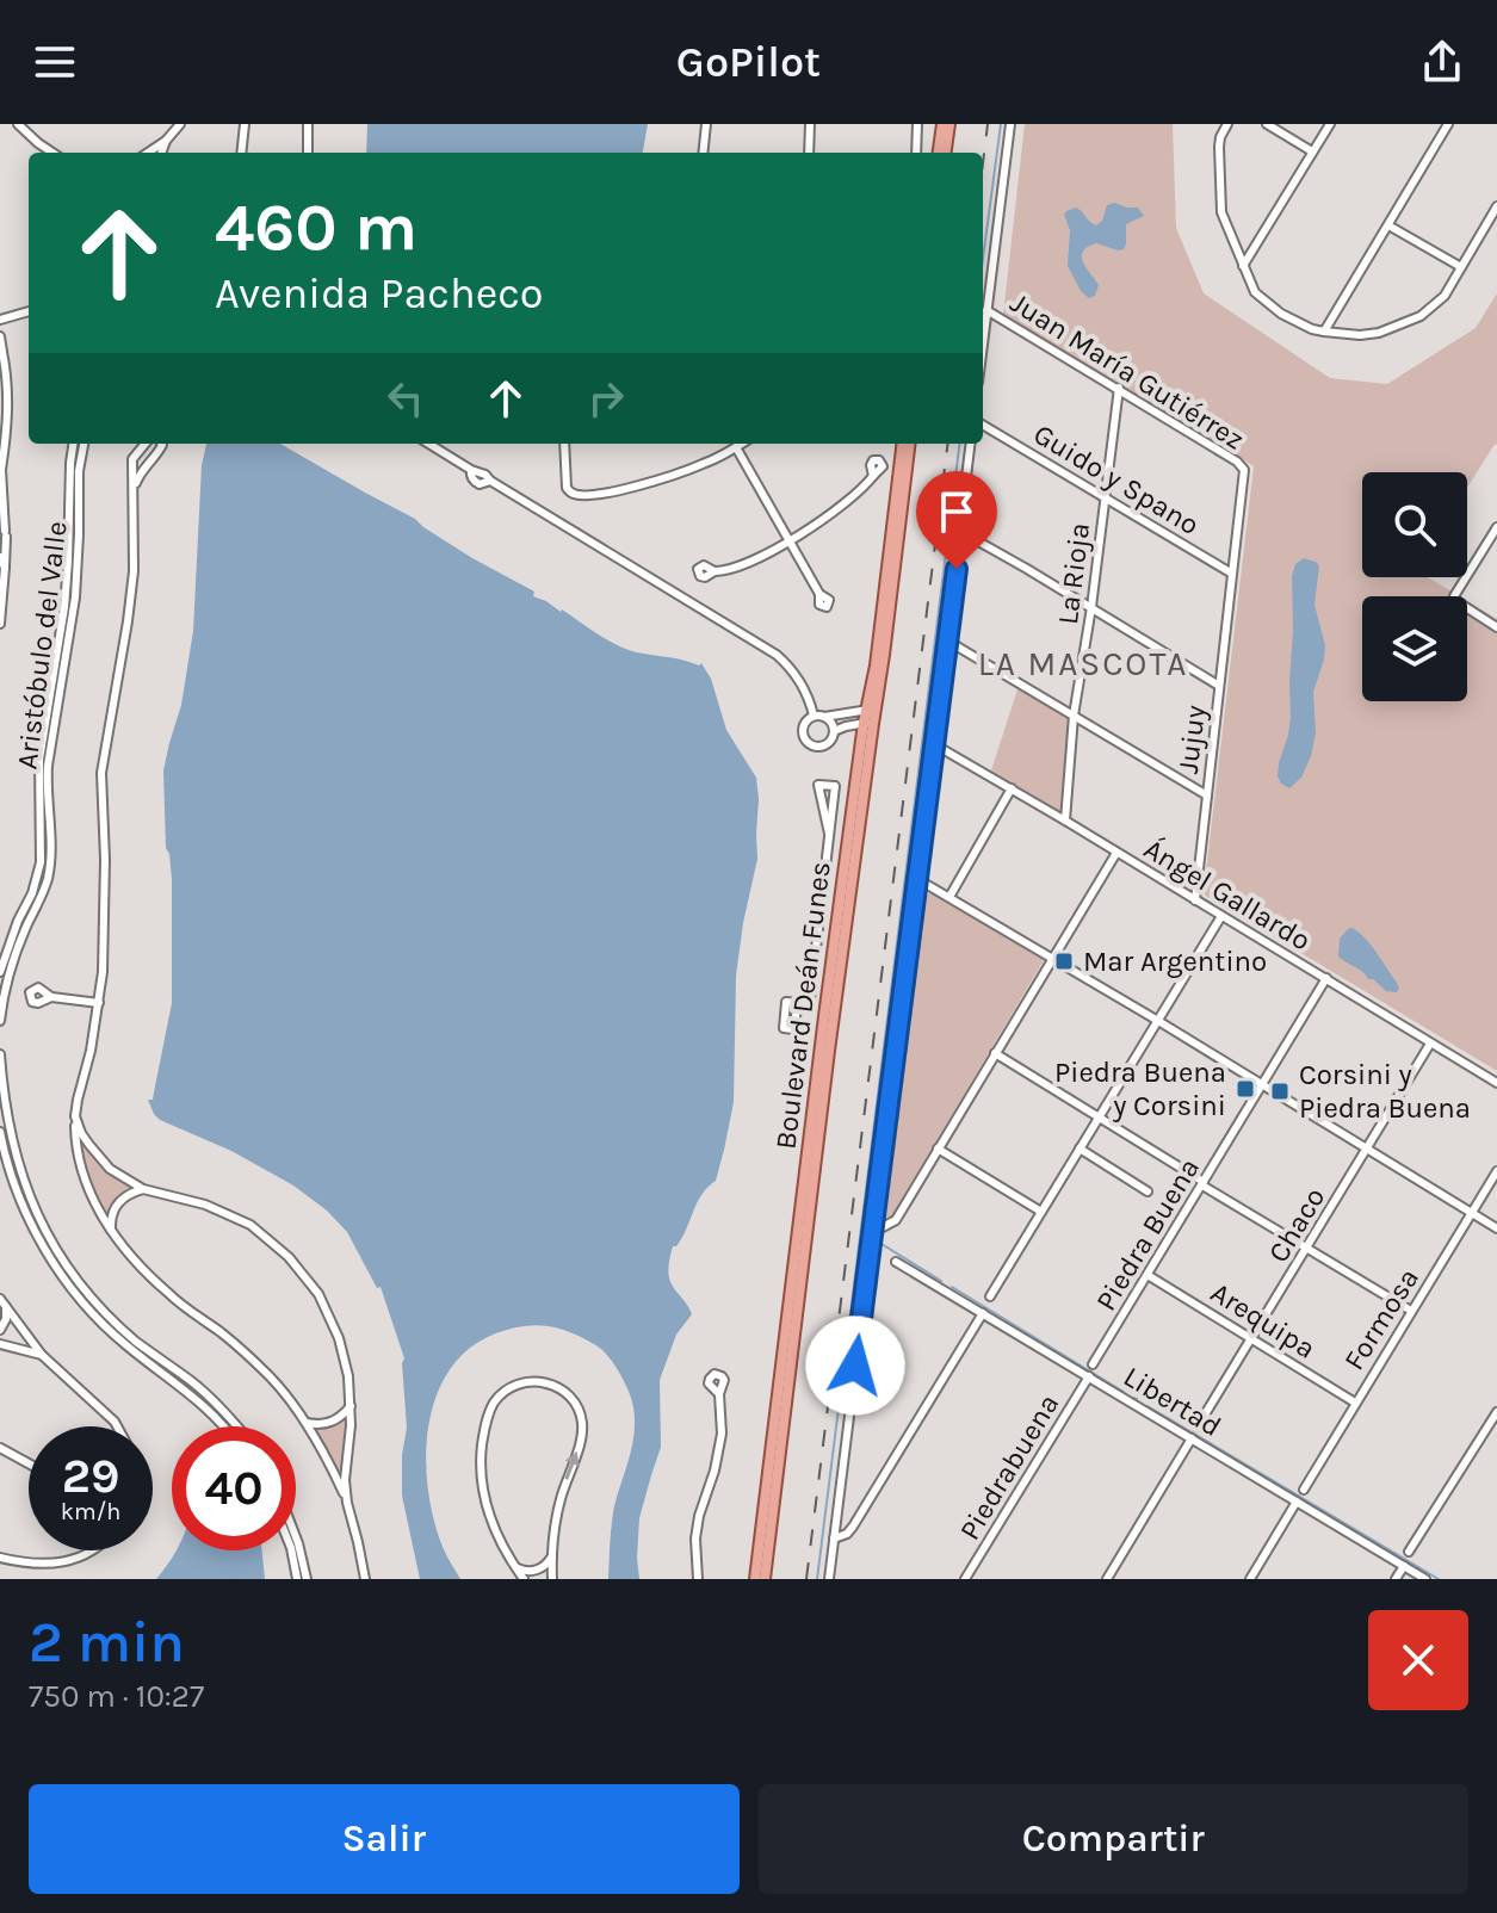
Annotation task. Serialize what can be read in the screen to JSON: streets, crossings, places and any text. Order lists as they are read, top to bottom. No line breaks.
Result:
{"streets":{"main road":["Boulevard Deán Funes"],"street":["Juan María Gutiérrez","Guido y Spano","La Rioja","Aristóbulo del Valle","Jujuy","Ángel Gallardo","Chaco","Piedra Buena","Formosa","Arequipa","Libertad","Piedrabuena"]},"crossings":[["Juan María Gutiérrez","La Rioja"],["Juan María Gutiérrez","Jujuy"],["Guido y Spano","La Rioja"],["Guido y Spano","Jujuy"],["La Rioja","Ángel Gallardo"],["Jujuy","Ángel Gallardo"],["Ángel Gallardo","Chaco"],["Ángel Gallardo","Piedra Buena"],["Chaco","Arequipa"],["Piedra Buena","Arequipa"],["Formosa","Arequipa"],["Libertad","Piedrabuena"]],"districts":["LA MASCOTA"],"places":{"transit":["Mar Argentino","Piedra Buena y Corsini","Corsini y Piedra Buena"]},"page":{"header":"GoPilot","turn":["460 m","Avenida Pacheco"],"speed":"29 km/h","limit":"40","heading":["2 min","750 m · 10:27"],"buttons":["Salir","Compartir"]}}
